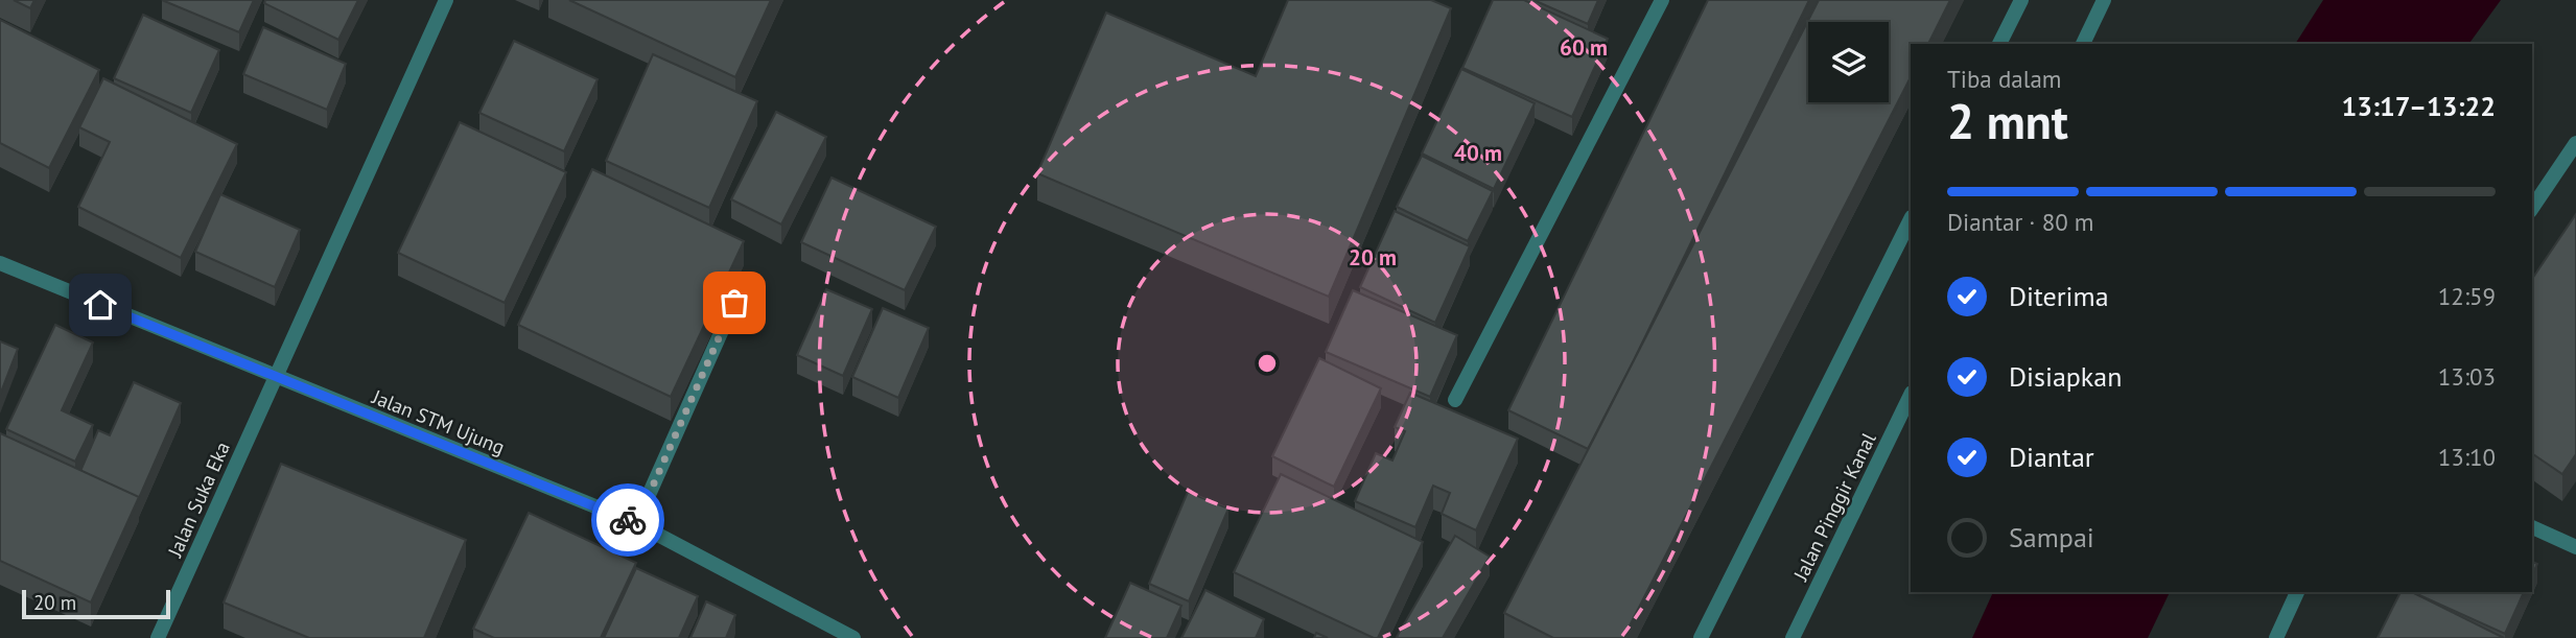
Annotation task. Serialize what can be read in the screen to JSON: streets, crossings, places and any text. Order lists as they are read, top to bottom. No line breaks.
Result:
{"streets":{"street":["Jalan STM Ujung","Jalan Suka Eka","Jalan Pinggir Kanal"]},"crossings":[["Jalan STM Ujung","Jalan Suka Eka"]],"scale_bar":"20 m","page":{"heading":["2 mnt","Tiba dalam","13:17–13:22"],"bar":"Diantar · 80 m","list":[["Diterima","12:59"],["Disiapkan","13:03"],["Diantar","13:10"],"Sampai"],"scale":"20 m"},"rings":["60 m","40 m","20 m"]}
